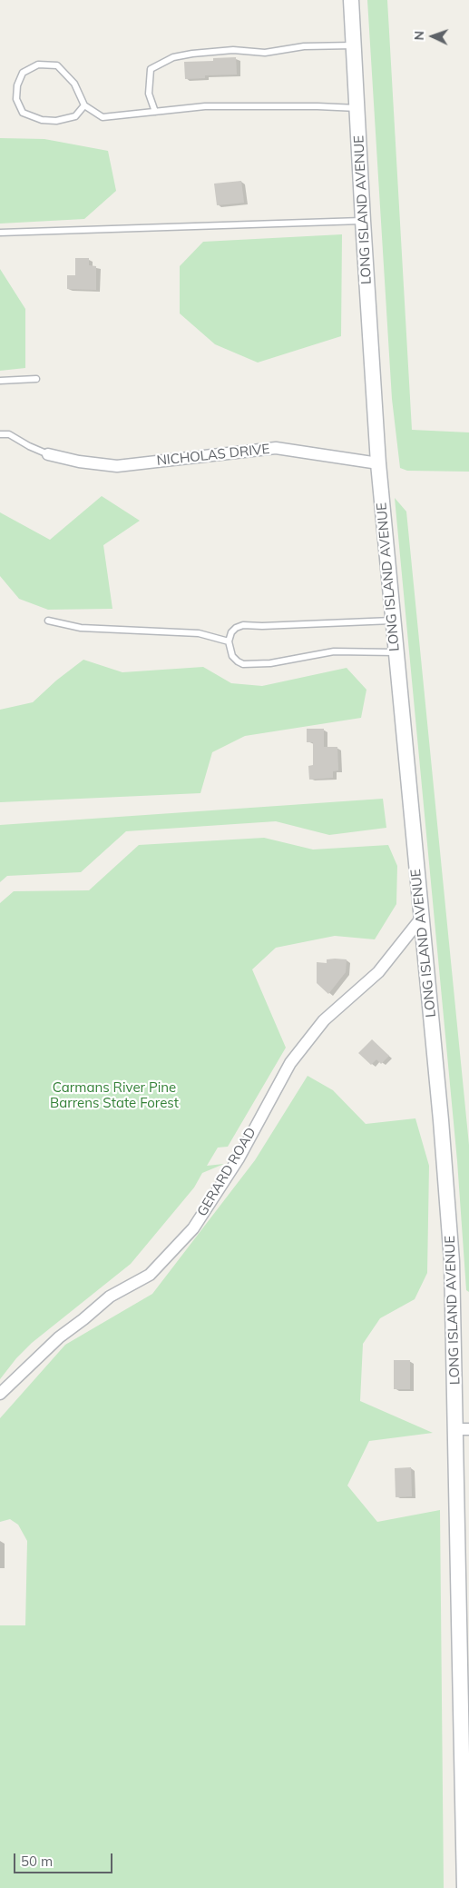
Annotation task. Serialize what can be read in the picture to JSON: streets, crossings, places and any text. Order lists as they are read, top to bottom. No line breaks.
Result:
{"streets":{"street":["LONG ISLAND AVENUE","NICHOLAS DRIVE","GERARD ROAD"]},"crossings":[["LONG ISLAND AVENUE","NICHOLAS DRIVE"],["LONG ISLAND AVENUE","GERARD ROAD"]],"parks":["Carmans River Pine Barrens State Forest"],"scale_bar":"50 m","north":"left"}
